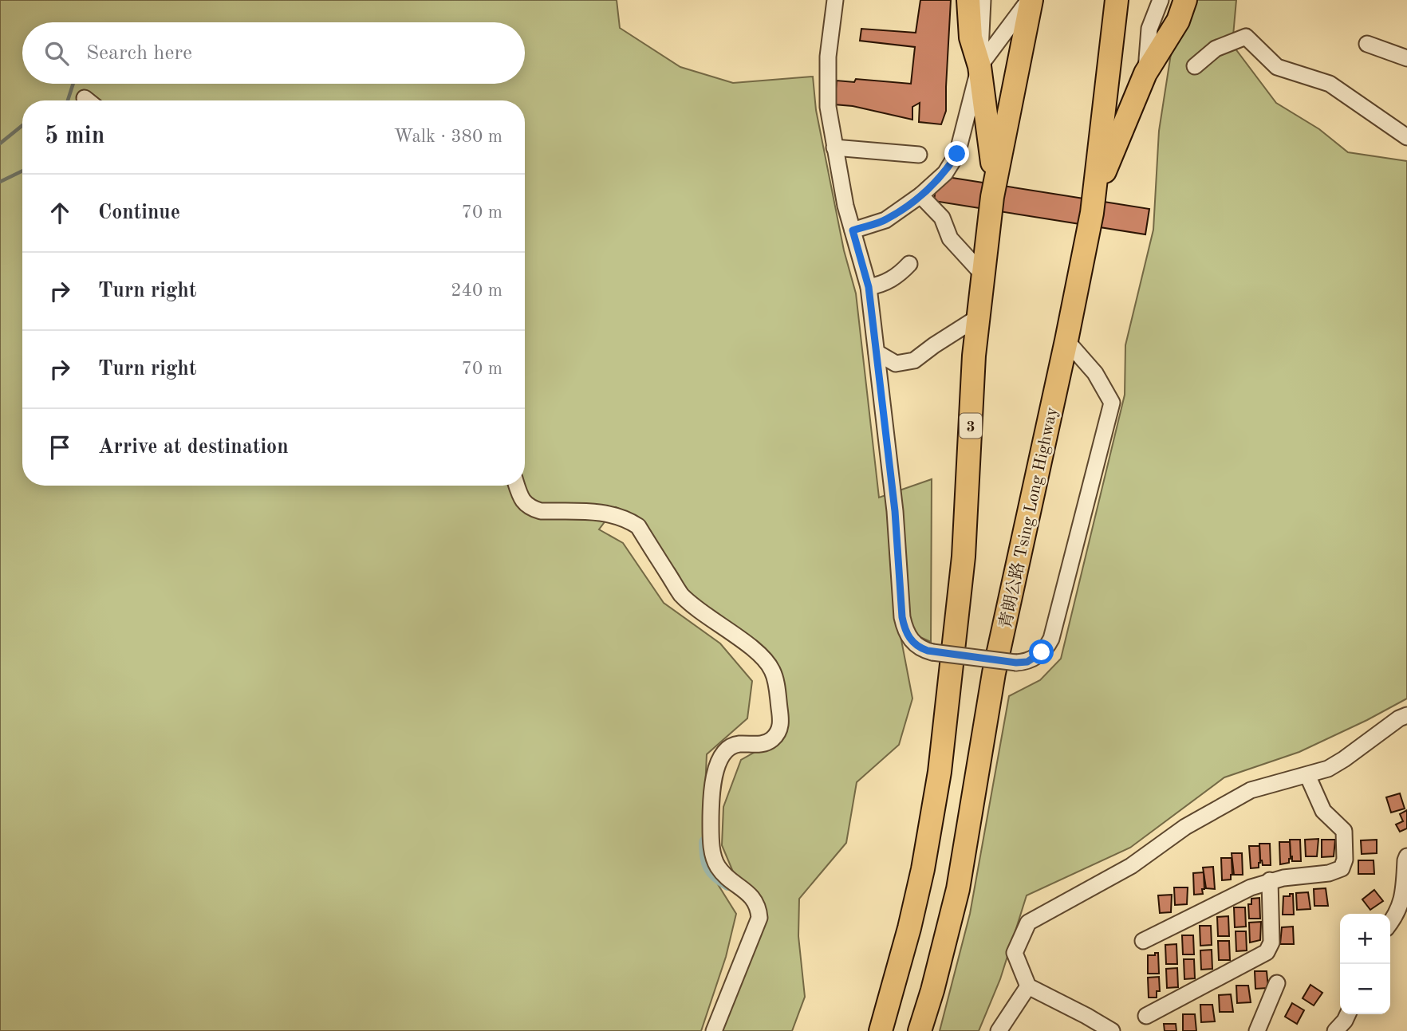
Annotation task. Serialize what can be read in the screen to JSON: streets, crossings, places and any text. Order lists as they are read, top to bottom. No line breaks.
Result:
{"streets":{"highway":["3","青朗公路 Tsing Long Highway"]},"page":{"search":"Search here","heading":["5 min","Walk · 380 m"],"list":[["Continue","70 m"],["Turn right","240 m"],["Turn right","70 m"],"Arrive at destination"],"map_buttons":["+","−"]}}
